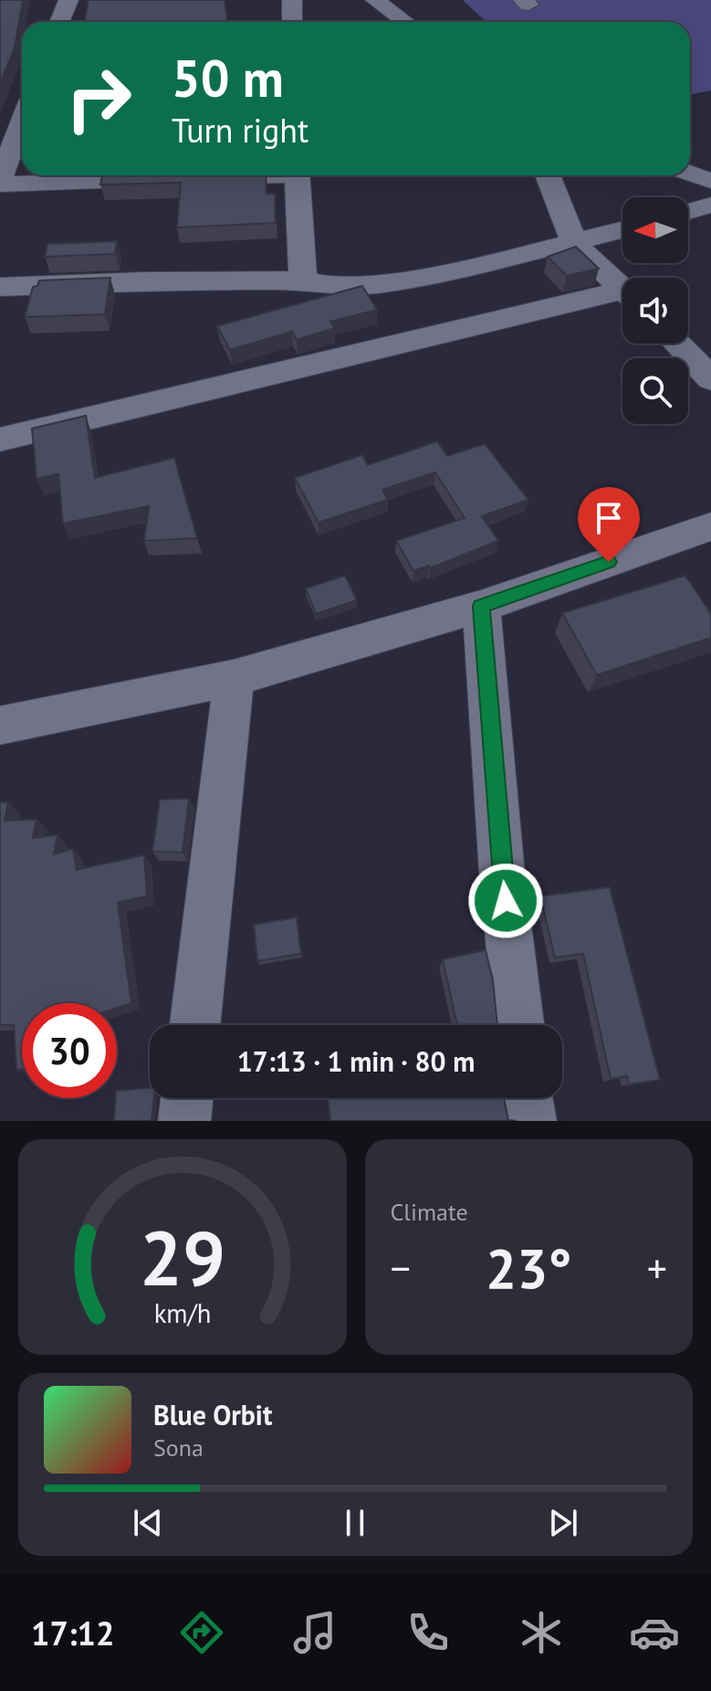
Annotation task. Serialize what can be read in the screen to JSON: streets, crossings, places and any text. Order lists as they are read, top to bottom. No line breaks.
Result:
{"north":"left","page":{"turn":["50 m","Turn right"],"limit":"30","trip":"17:13 · 1 min · 80 m","tile":"Climate","heat":["−","23°","+"],"song":["Blue Orbit","Sona"],"tabs":"17:12","gauge":["29","km/h"]}}
